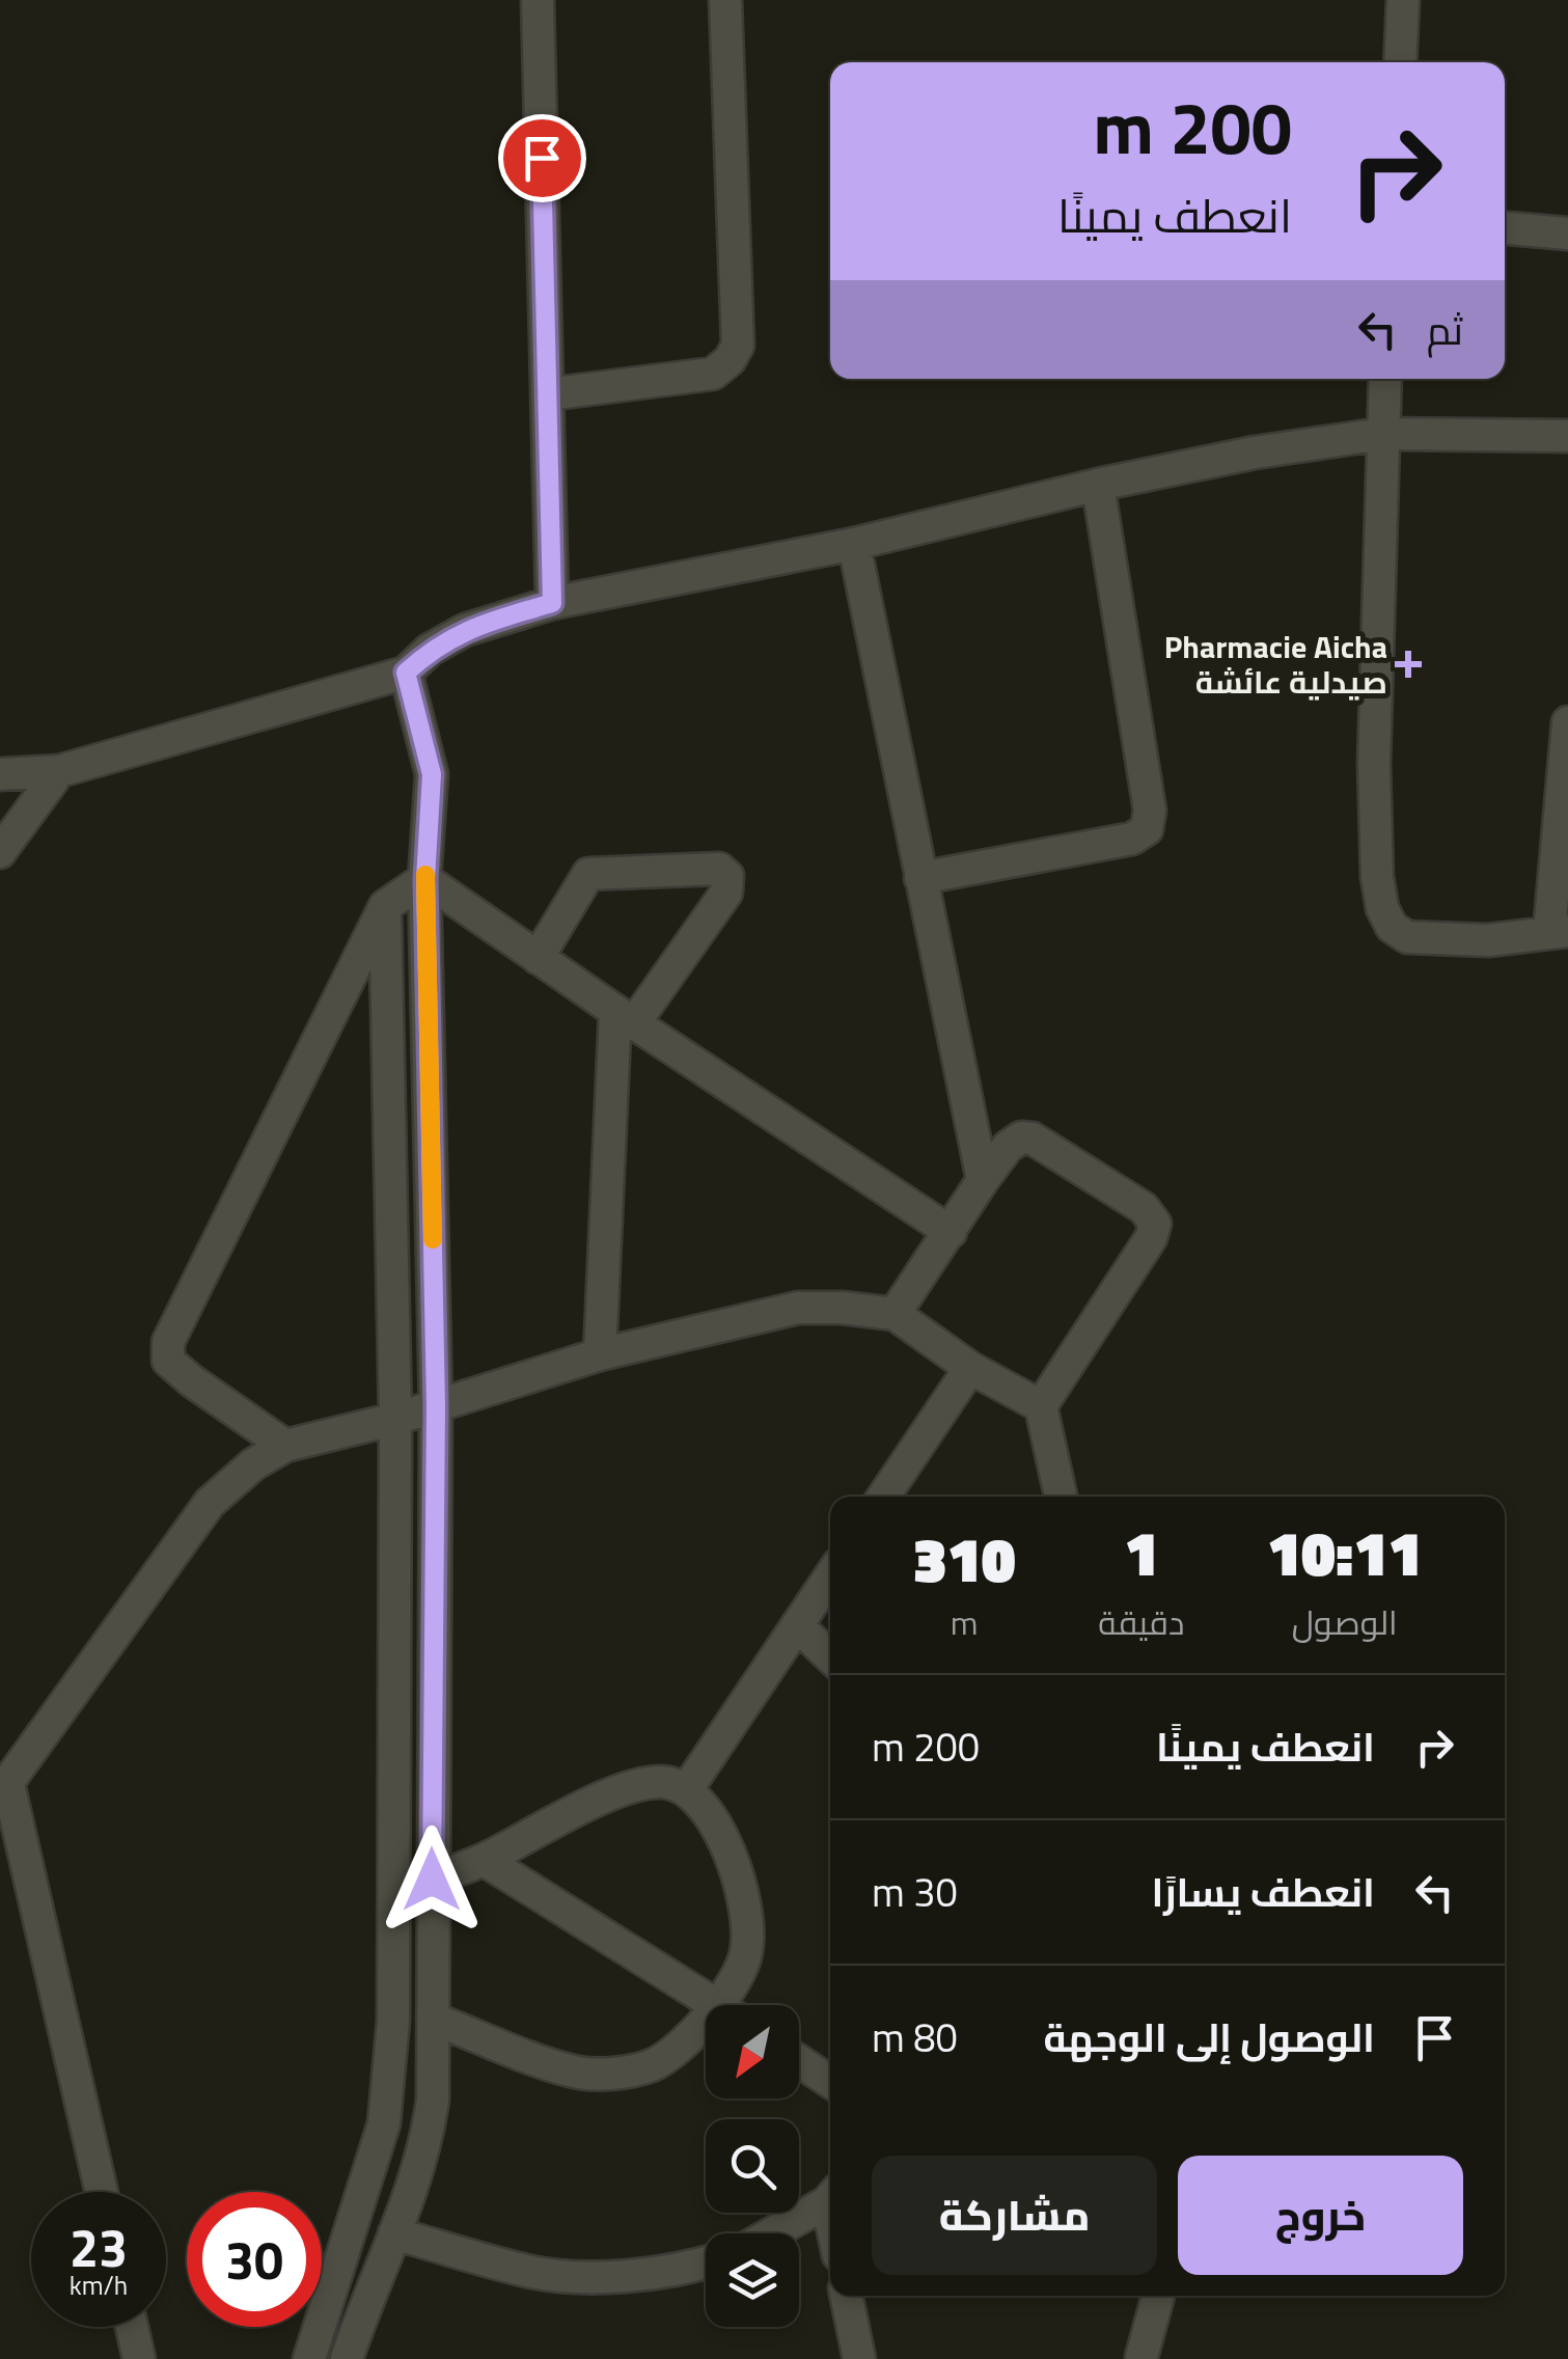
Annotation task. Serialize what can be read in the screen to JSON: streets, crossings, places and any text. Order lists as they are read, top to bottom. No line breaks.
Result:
{"places":{"health":["Pharmacie Aicha صيدلية عائشة"]},"north":"bottom left","page":{"turn":["200 m","انعطف يمينًا"],"then":"ثم","eta":["10:11","الوصول","1","دقيقة","310","m"],"list":[{"name":"انعطف يمينًا","value":"200 m"},{"name":"انعطف يسارًا","value":"30 m"},{"name":"الوصول إلى الوجهة","value":"80 m"}],"buttons":["خروج","مشاركة"],"speed":"23 km/h","limit":"30"}}
